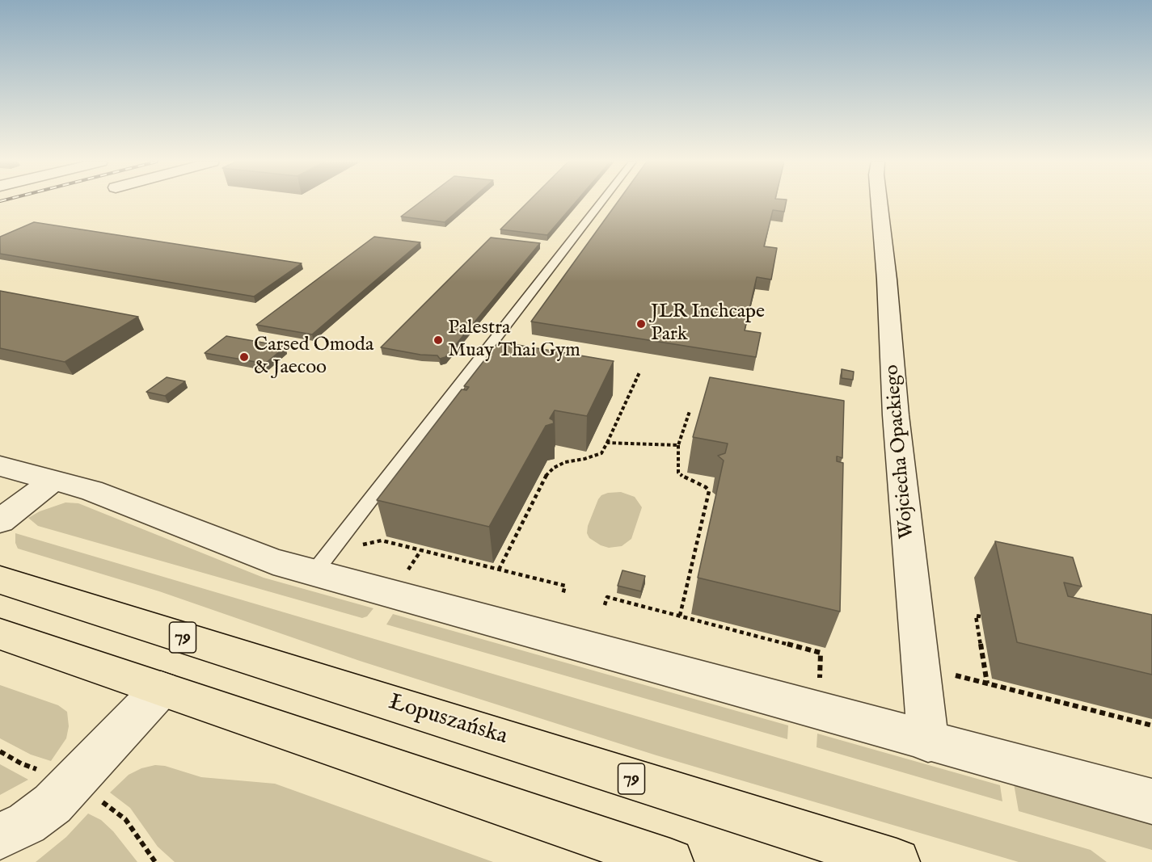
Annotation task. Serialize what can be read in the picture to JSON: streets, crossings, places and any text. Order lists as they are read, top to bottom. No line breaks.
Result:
{"streets":{"main road":["79","Łopuszańska"],"street":["Wojciecha Opackiego"]},"places":["JLR Inchcape Park","Palestra Muay Thai Gym","Carsed Omoda & Jaecoo"]}
